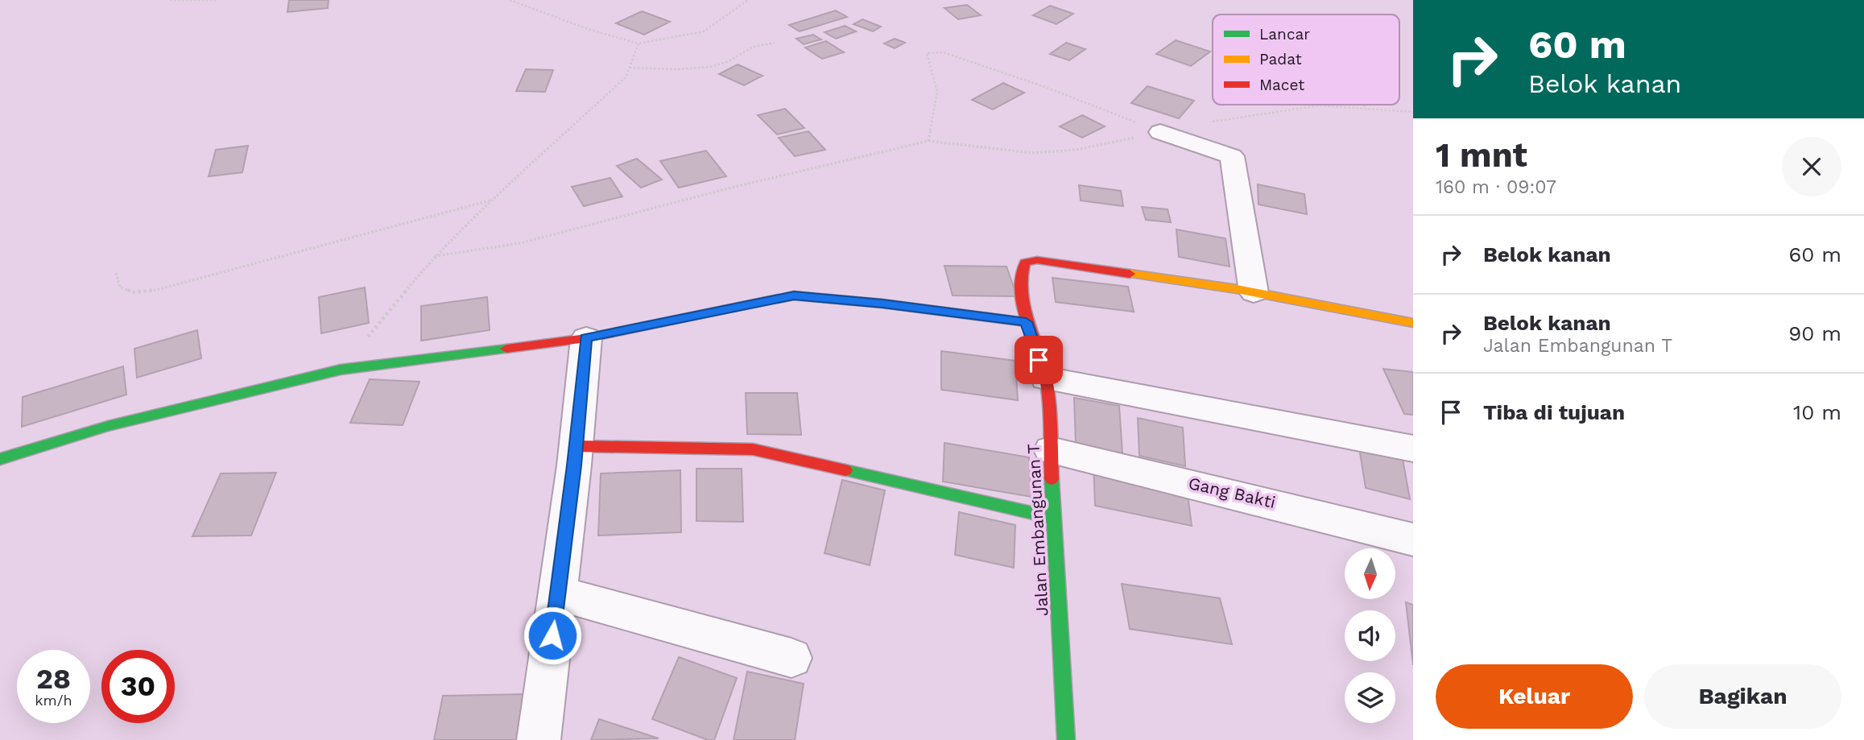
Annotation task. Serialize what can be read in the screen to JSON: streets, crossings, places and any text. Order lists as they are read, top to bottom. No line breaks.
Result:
{"streets":{"street":["Gang Bakti","Jalan Embangunan T"]},"crossings":[["Gang Bakti","Jalan Embangunan T"]],"legend":["Lancar","Padat","Macet"],"north":"bottom","page":{"turn":["60 m","Belok kanan"],"heading":["1 mnt","160 m · 09:07"],"list":[{"name":"Belok kanan","value":"60 m"},{"name":"Belok kanan","note":"Jalan Embangunan T","value":"90 m"},{"name":"Tiba di tujuan","value":"10 m"}],"speed":"28 km/h","limit":"30","buttons":["Keluar","Bagikan"]}}
